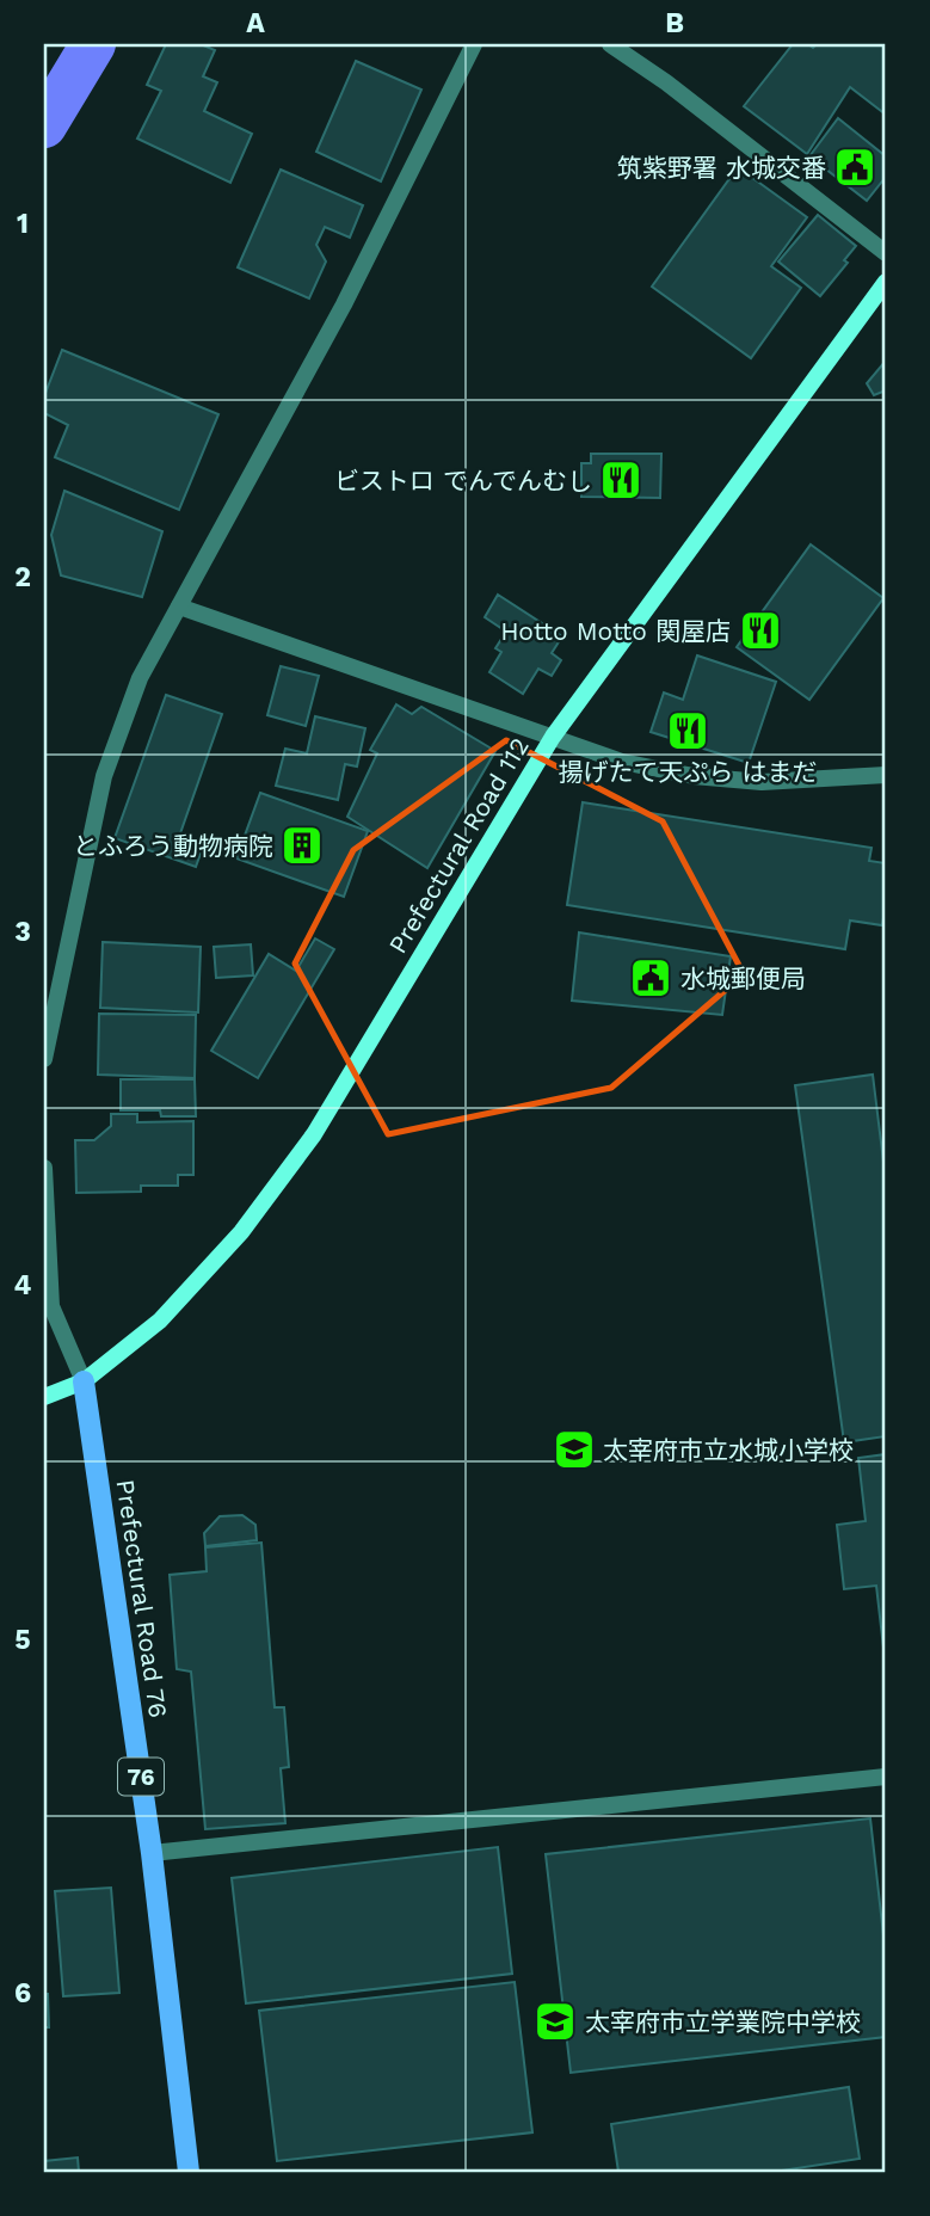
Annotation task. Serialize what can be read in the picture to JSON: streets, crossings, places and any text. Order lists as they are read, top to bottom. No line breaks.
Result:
{"streets":{"main road":["Prefectural Road 112","Prefectural Road 76","76"]},"crossings":[["Prefectural Road 112","Prefectural Road 76"]],"places":{"public building":["筑紫野署 水城交番","水城郵便局"],"restaurant":["ビストロ でんでんむし","Hotto Motto 関屋店","揚げたて天ぷら はまだ"],"building":["とふろう動物病院"],"school or university":["太宰府市立水城小学校","太宰府市立学業院中学校"]},"grid":{"columns":["A","B"],"rows":["1","2","3","4","5","6"]}}
